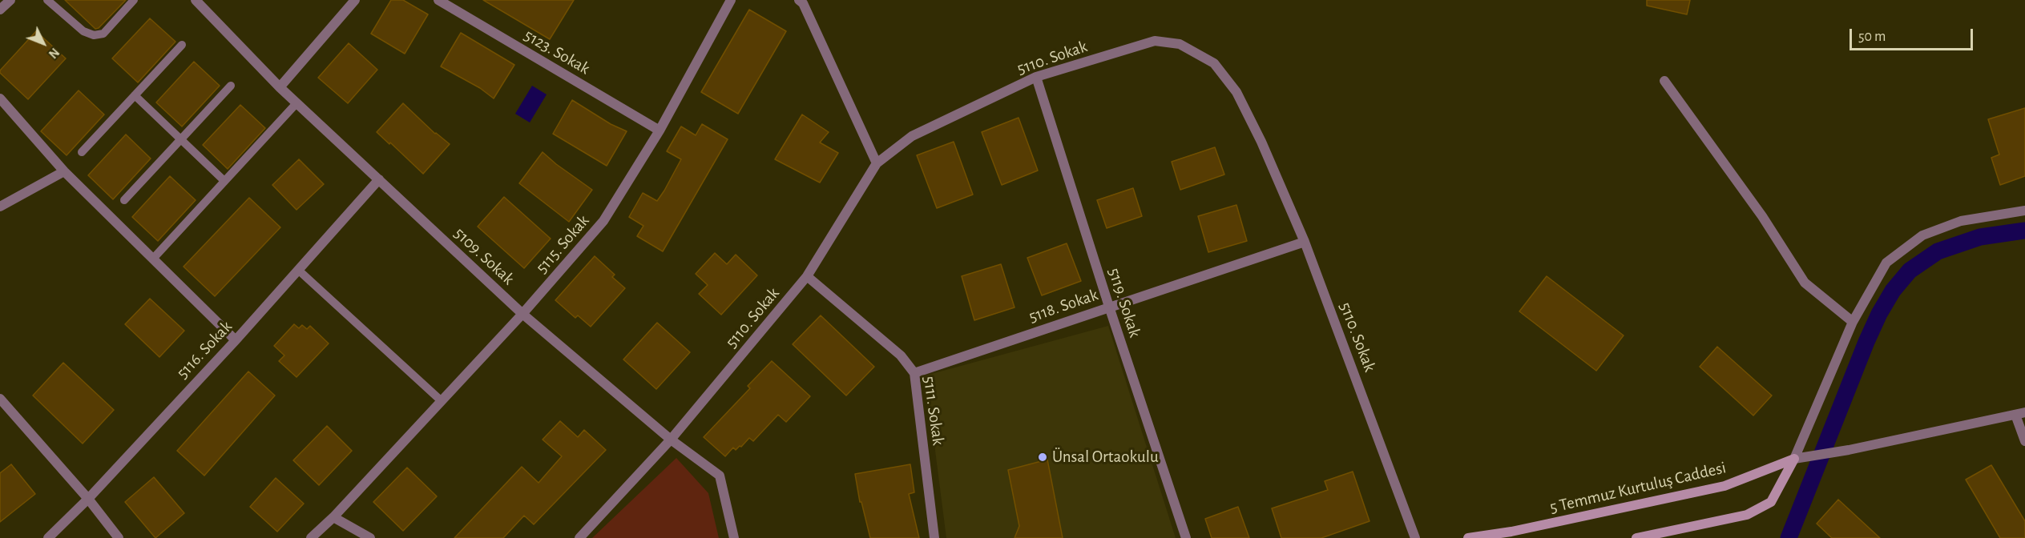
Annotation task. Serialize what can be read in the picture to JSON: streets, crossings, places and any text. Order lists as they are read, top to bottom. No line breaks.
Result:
{"streets":{"main road":["5 Temmuz Kurtuluş Caddesi"],"street":["5123. Sokak","5110. Sokak","5115. Sokak","5109. Sokak","5119. Sokak","5118. Sokak","5116. Sokak","5111. Sokak"]},"crossings":[["5123. Sokak","5115. Sokak"],["5110. Sokak","5109. Sokak"],["5110. Sokak","5119. Sokak"],["5110. Sokak","5118. Sokak"],["5110. Sokak","5111. Sokak"],["5115. Sokak","5109. Sokak"],["5109. Sokak","5116. Sokak"],["5119. Sokak","5118. Sokak"],["5118. Sokak","5111. Sokak"]],"places":["Ünsal Ortaokulu"],"scale_bar":"50 m","north":"bottom right"}
